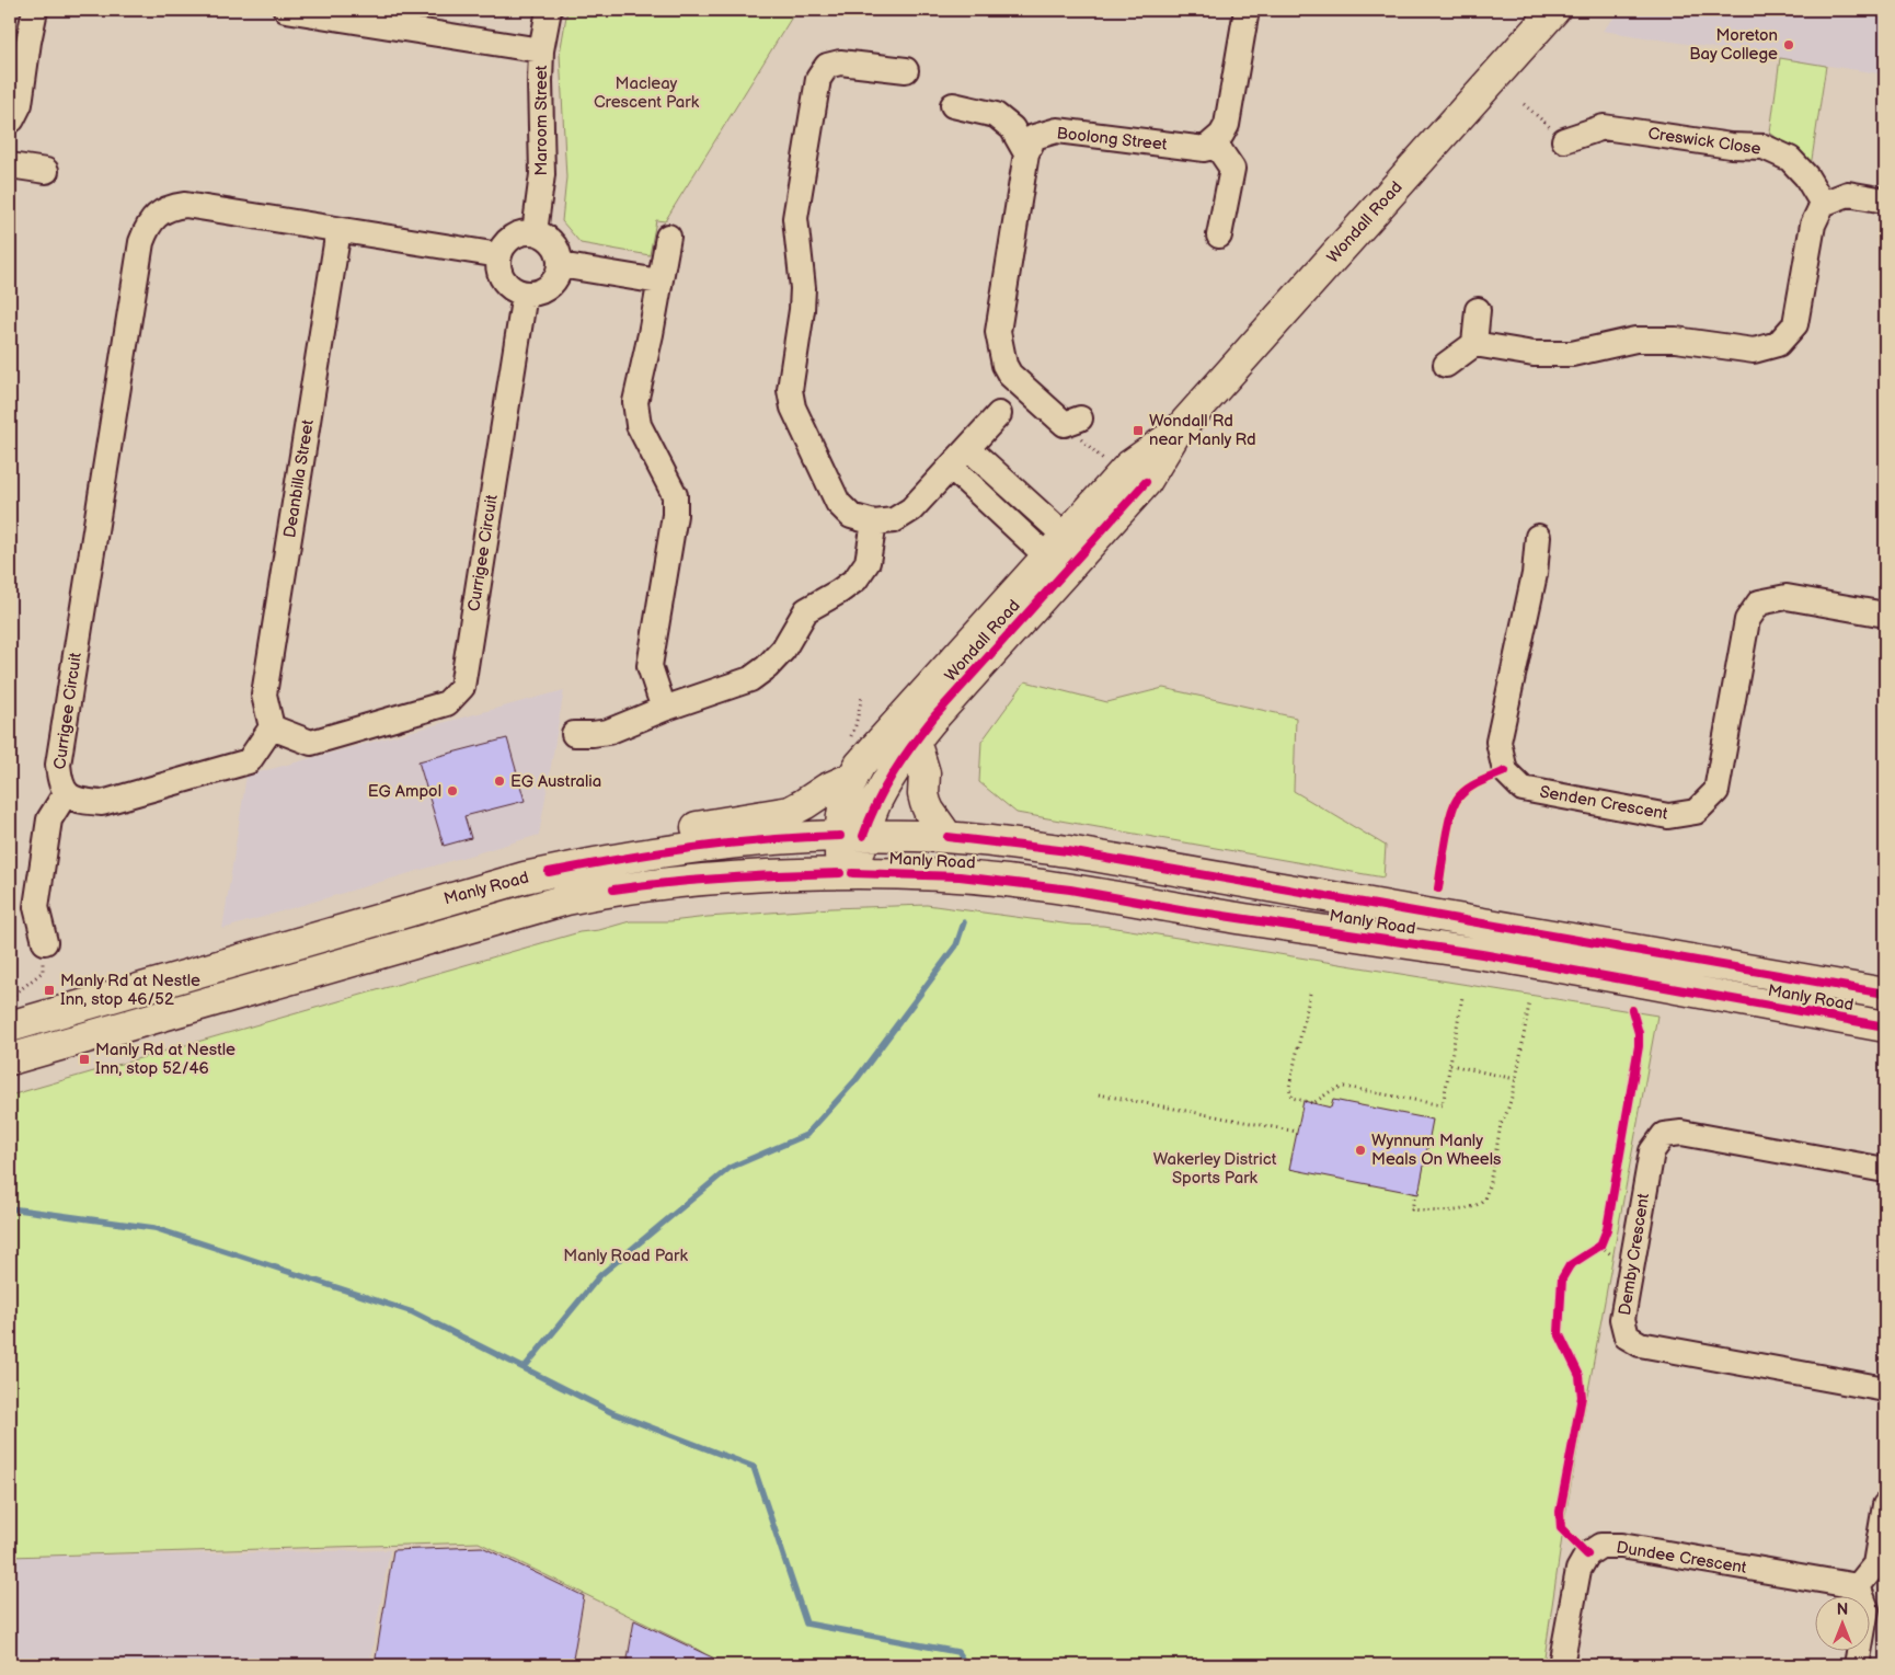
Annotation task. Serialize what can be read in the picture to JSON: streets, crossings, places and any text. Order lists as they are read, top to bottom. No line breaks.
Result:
{"streets":{"main road":["Wondall Road","Manly Road"],"street":["Maroom Street","Boolong Street","Creswick Close","Deanbilla Street","Currigee Circuit","Senden Crescent","Demby Crescent","Dundee Crescent"]},"crossings":[["Maroom Street","Currigee Circuit"],["Wondall Road","Manly Road"],["Deanbilla Street","Currigee Circuit"]],"parks":["Macleay Crescent Park","Wakerley District Sports Park","Manly Road Park"],"places":{"other":["Moreton Bay College","EG Australia","EG Ampol","Wynnum Manly Meals On Wheels"],"transit":["Wondall Rd near Manly Rd","Manly Rd at Nestle Inn, stop 46/52","Manly Rd at Nestle Inn, stop 52/46"]},"north":"top"}
